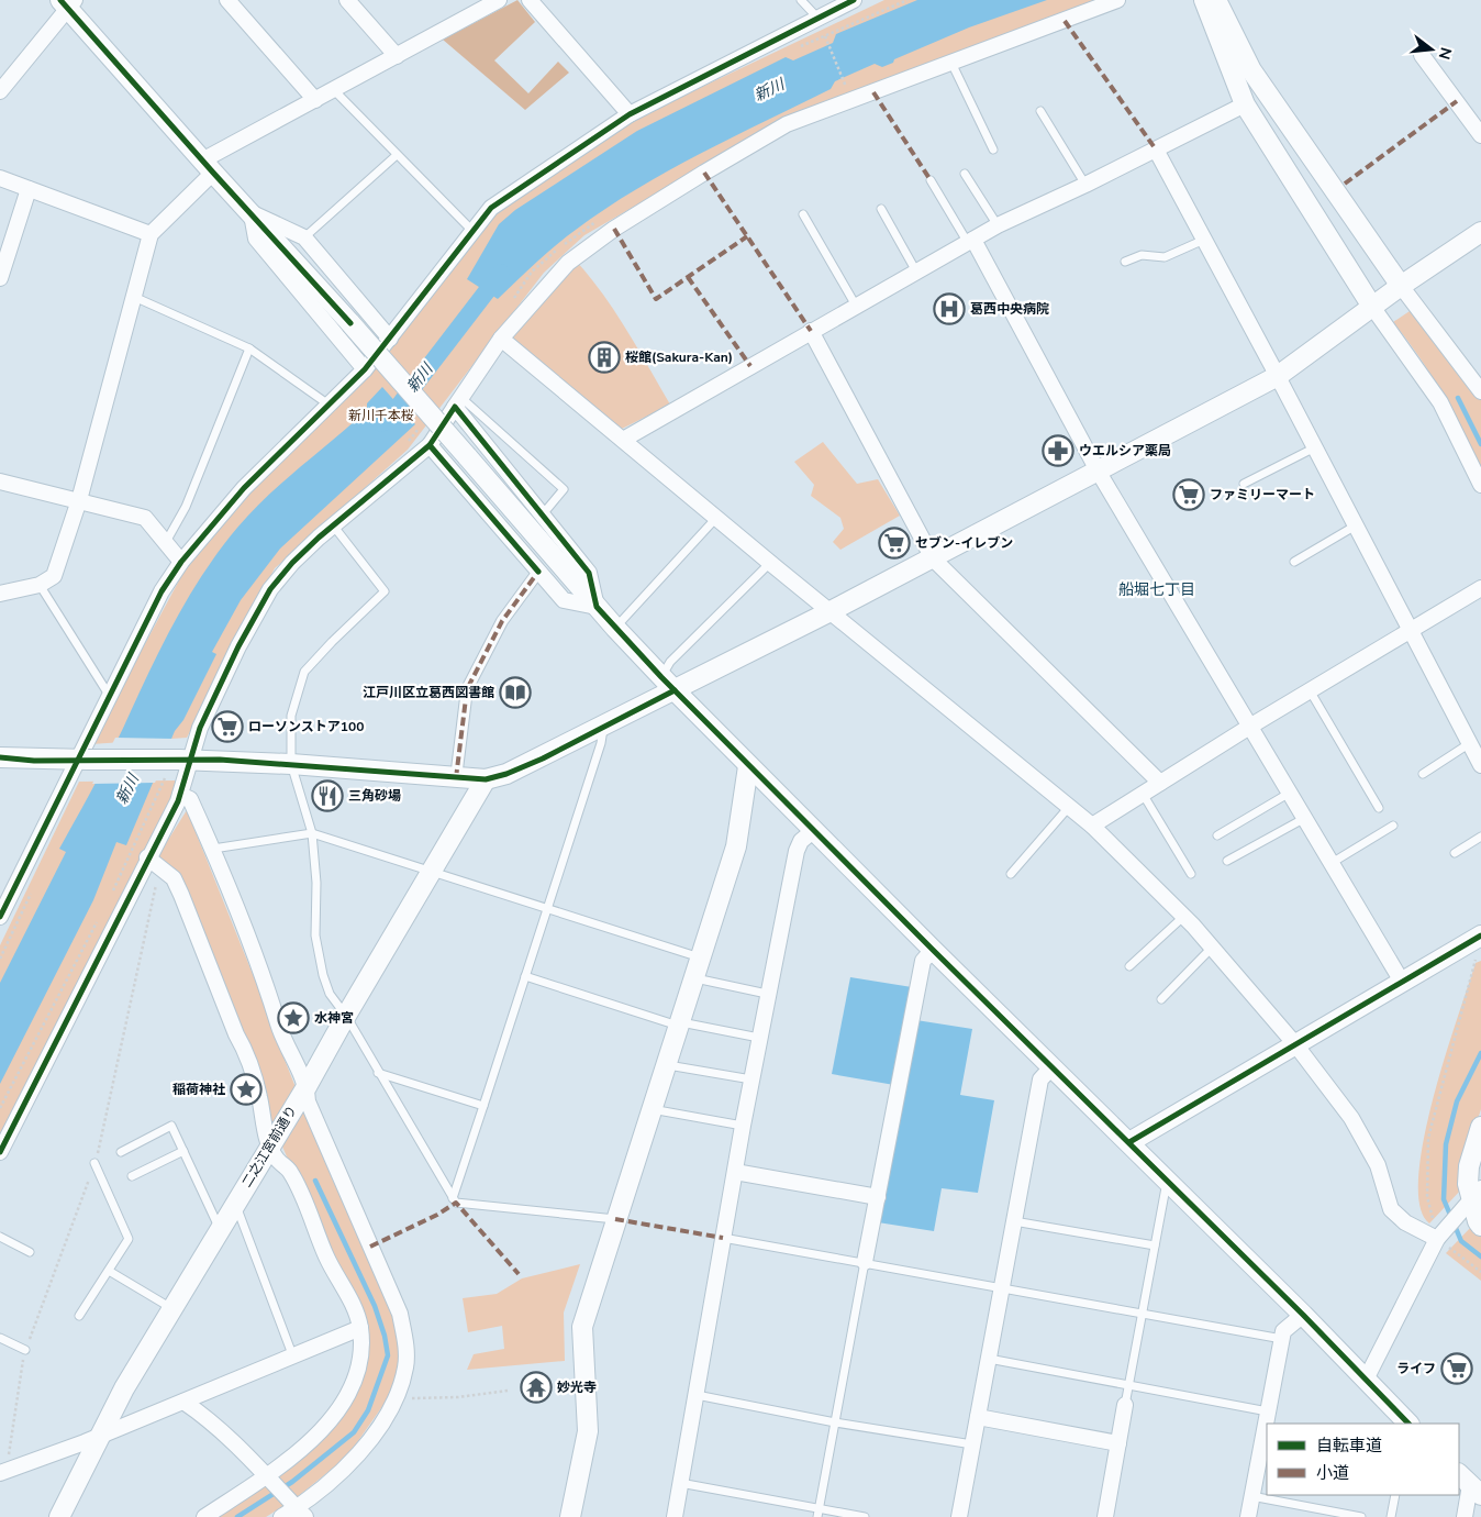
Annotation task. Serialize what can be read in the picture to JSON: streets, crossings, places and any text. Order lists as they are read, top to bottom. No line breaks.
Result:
{"streets":{"street":["二之江宮前通り"]},"districts":["船堀七丁目"],"water":["新川"],"parks":["新川千本桜"],"places":{"hospital":["葛西中央病院"],"building":["桜館(Sakura-Kan)"],"pharmacy":["ウエルシア薬局"],"supermarket":["ファミリーマート","セブン-イレブン","ローソンストア100","ライフ"],"library":["江戸川区立葛西図書館"],"restaurant":["三角砂場"],"place":["水神宮","稲荷神社"],"temple":["妙光寺"]},"legend":["自転車道","小道"],"north":"right"}
